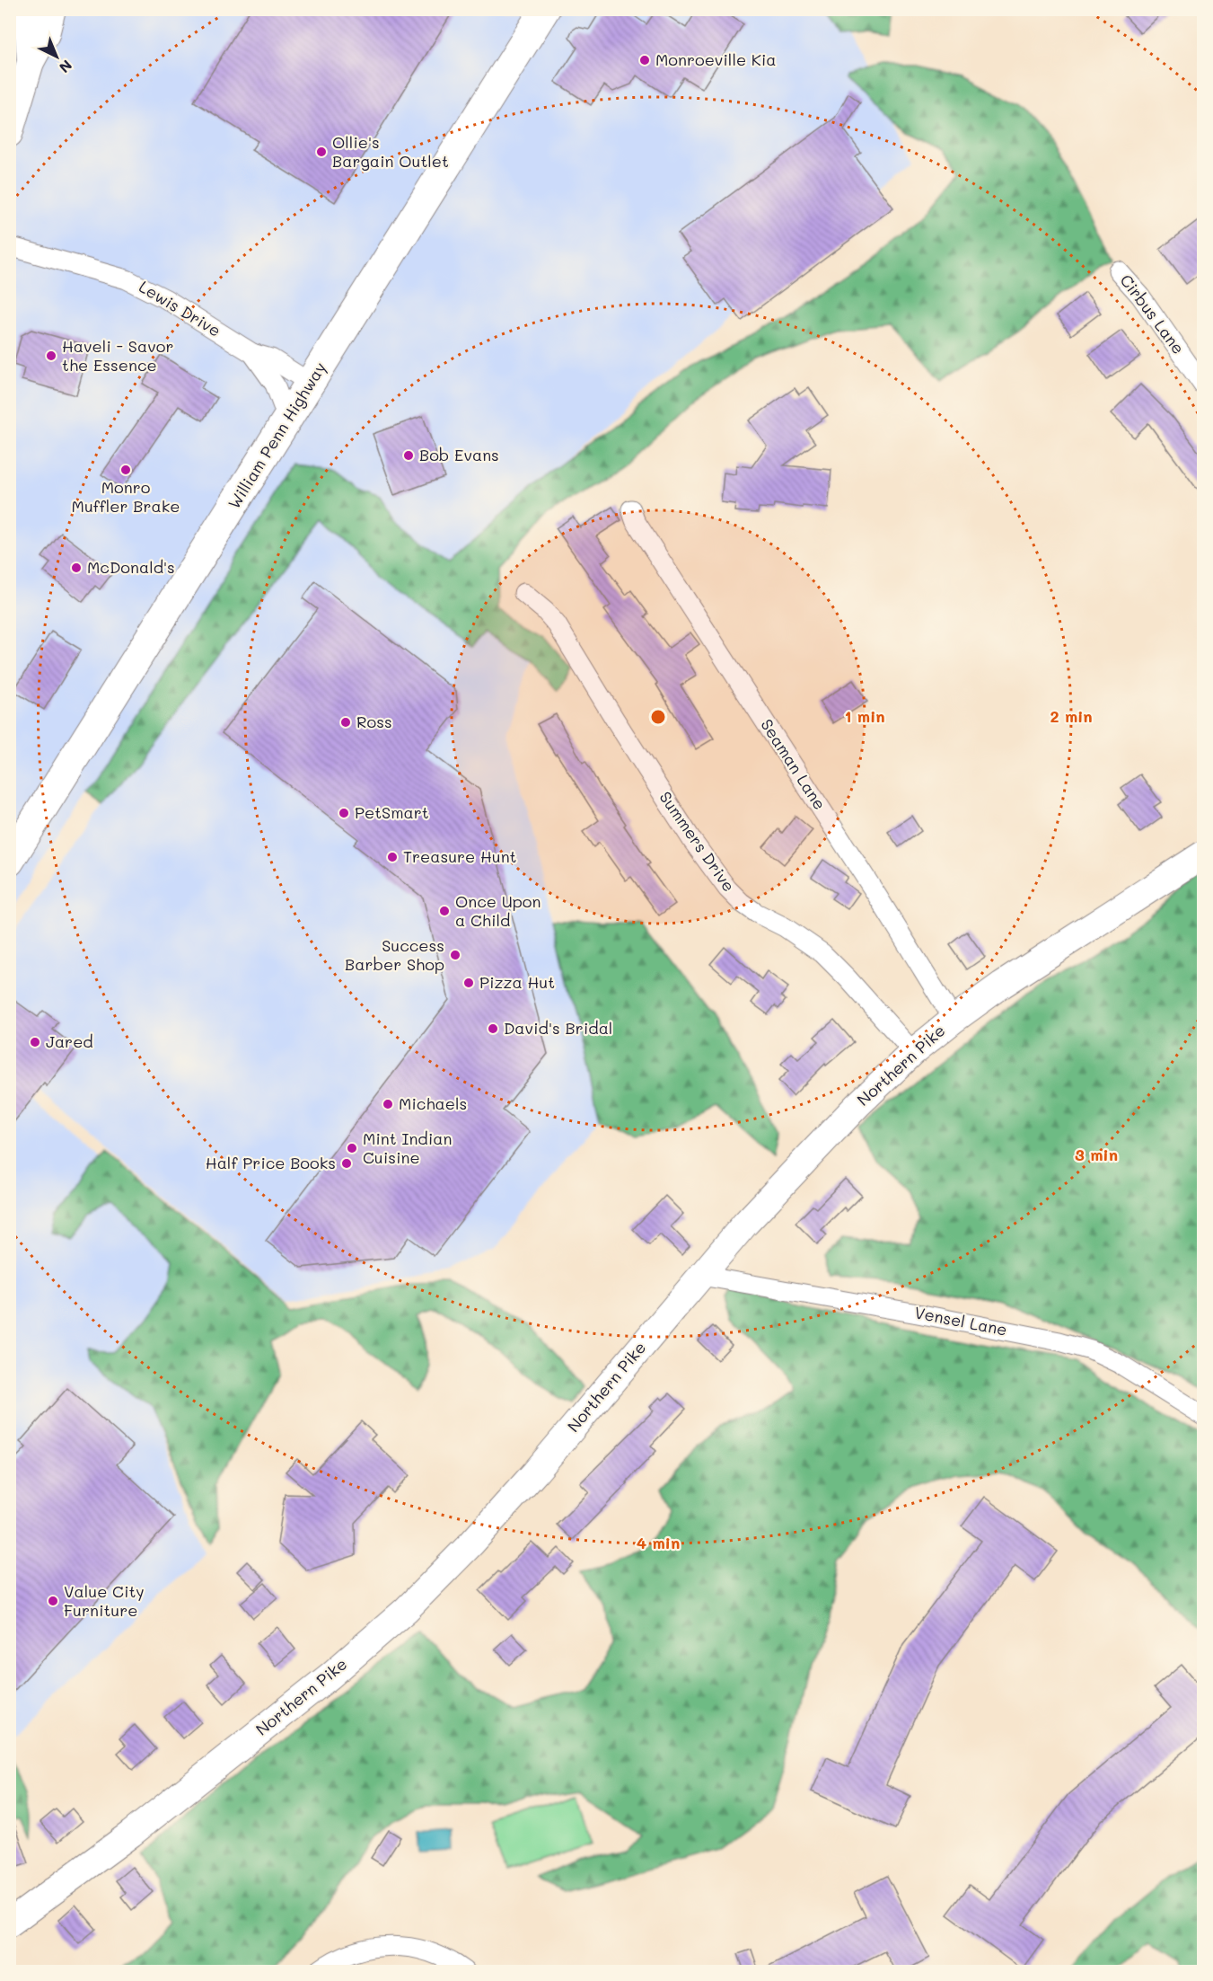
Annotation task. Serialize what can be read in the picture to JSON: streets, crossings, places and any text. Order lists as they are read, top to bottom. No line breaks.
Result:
{"streets":{"highway":["William Penn Highway"],"street":["Lewis Drive","Cirbus Lane","Seaman Lane","Summers Drive","Northern Pike","Vensel Lane"]},"crossings":[["Lewis Drive","William Penn Highway"],["Seaman Lane","Northern Pike"],["Summers Drive","Northern Pike"],["Northern Pike","Vensel Lane"]],"places":["Monroeville Kia","Ollie's Bargain Outlet","Haveli - Savor the Essence","Bob Evans","Monro Muffler Brake","McDonald's","Ross","PetSmart","Treasure Hunt","Once Upon a Child","Success Barber Shop","Pizza Hut","David's Bridal","Jared","Michaels","Mint Indian Cuisine","Half Price Books","Value City Furniture"],"north":"bottom right","rings":["1 min","2 min","3 min","4 min"]}
